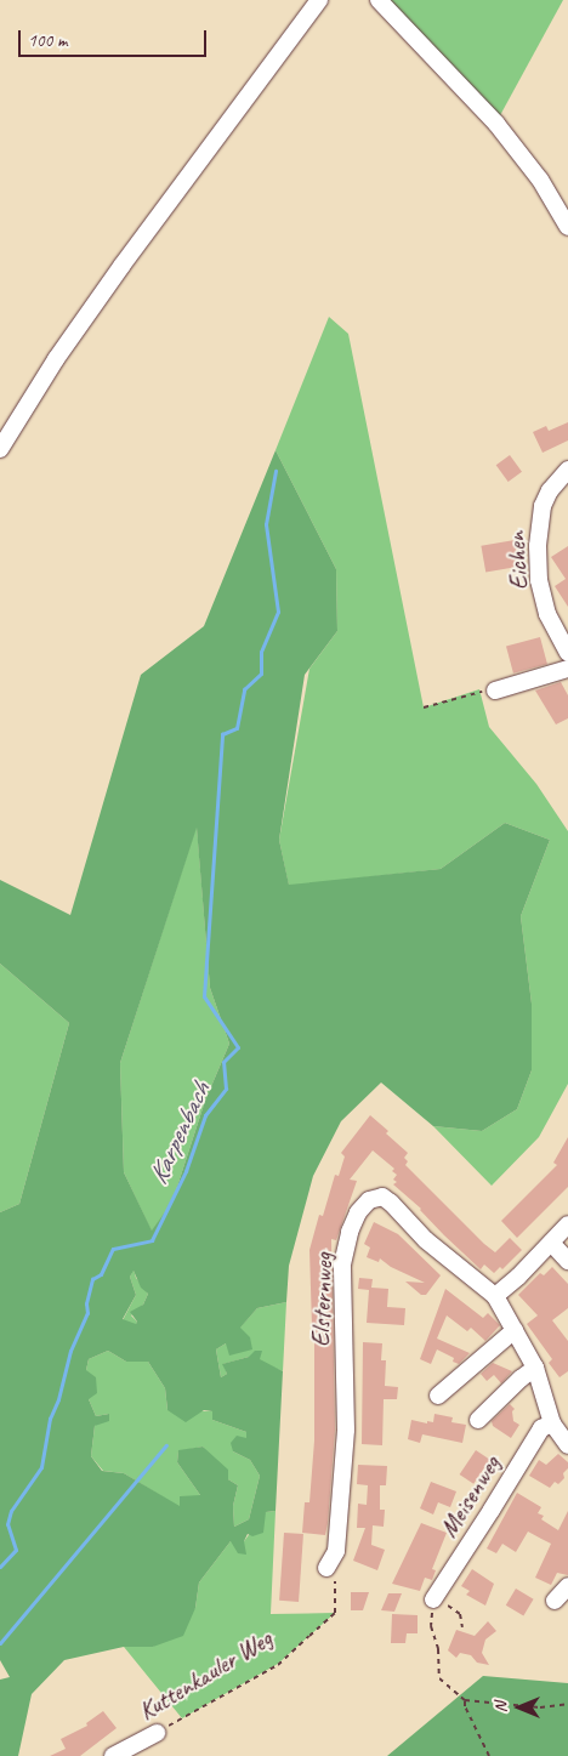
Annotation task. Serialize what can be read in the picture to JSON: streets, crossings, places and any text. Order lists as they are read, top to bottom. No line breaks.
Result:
{"streets":{"street":["Eichen","Elsternweg","Meisenweg","Kuttenkauler Weg"]},"crossings":[["Elsternweg","Kuttenkauler Weg"]],"water":["Karpenbach"],"scale_bar":"100 m","north":"left"}
